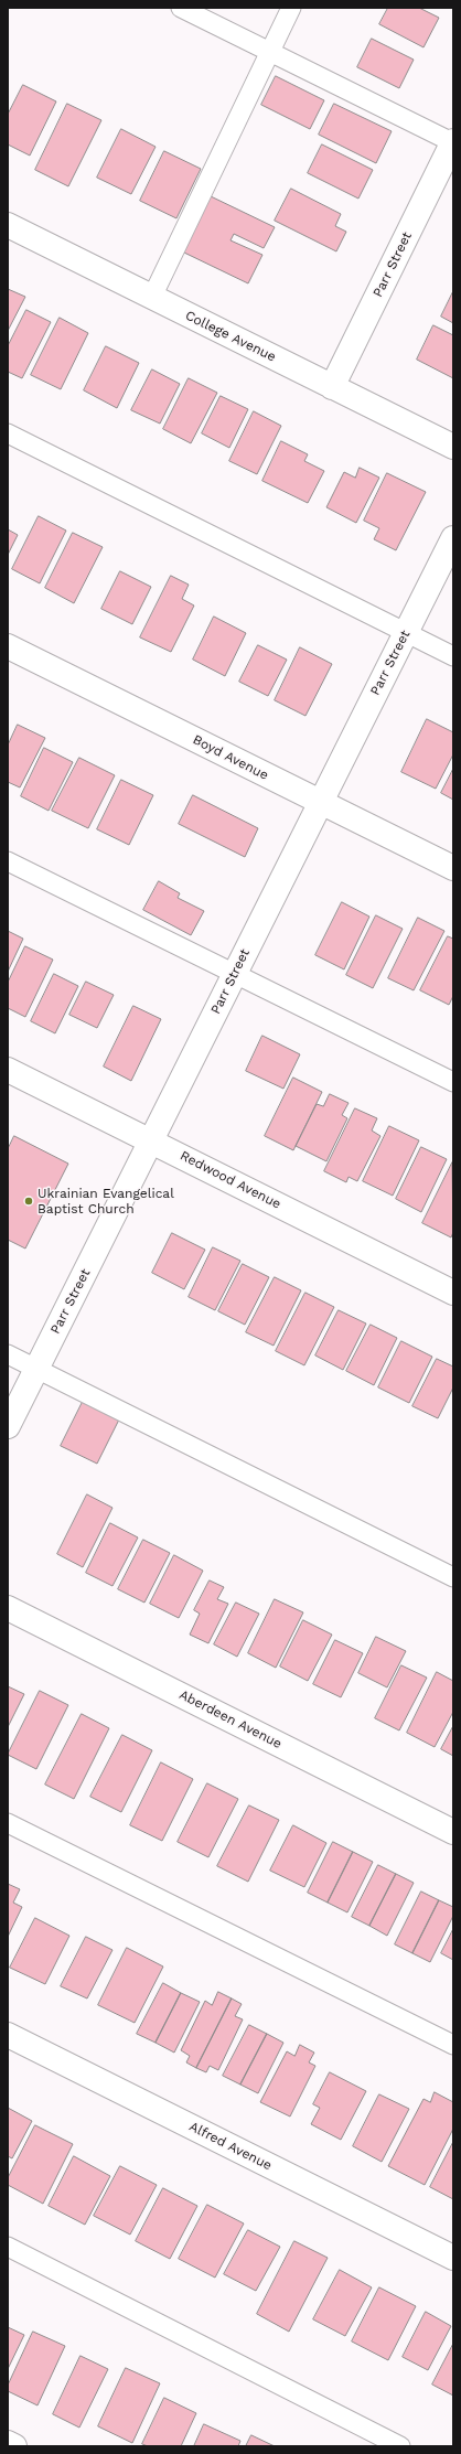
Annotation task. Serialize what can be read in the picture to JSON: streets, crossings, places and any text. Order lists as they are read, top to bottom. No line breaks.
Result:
{"streets":{"street":["Parr Street","College Avenue","Boyd Avenue","Redwood Avenue","Aberdeen Avenue","Alfred Avenue"]},"crossings":[["Parr Street","College Avenue"],["Parr Street","Boyd Avenue"],["Parr Street","Redwood Avenue"]],"places":["Ukrainian Evangelical Baptist Church"]}
